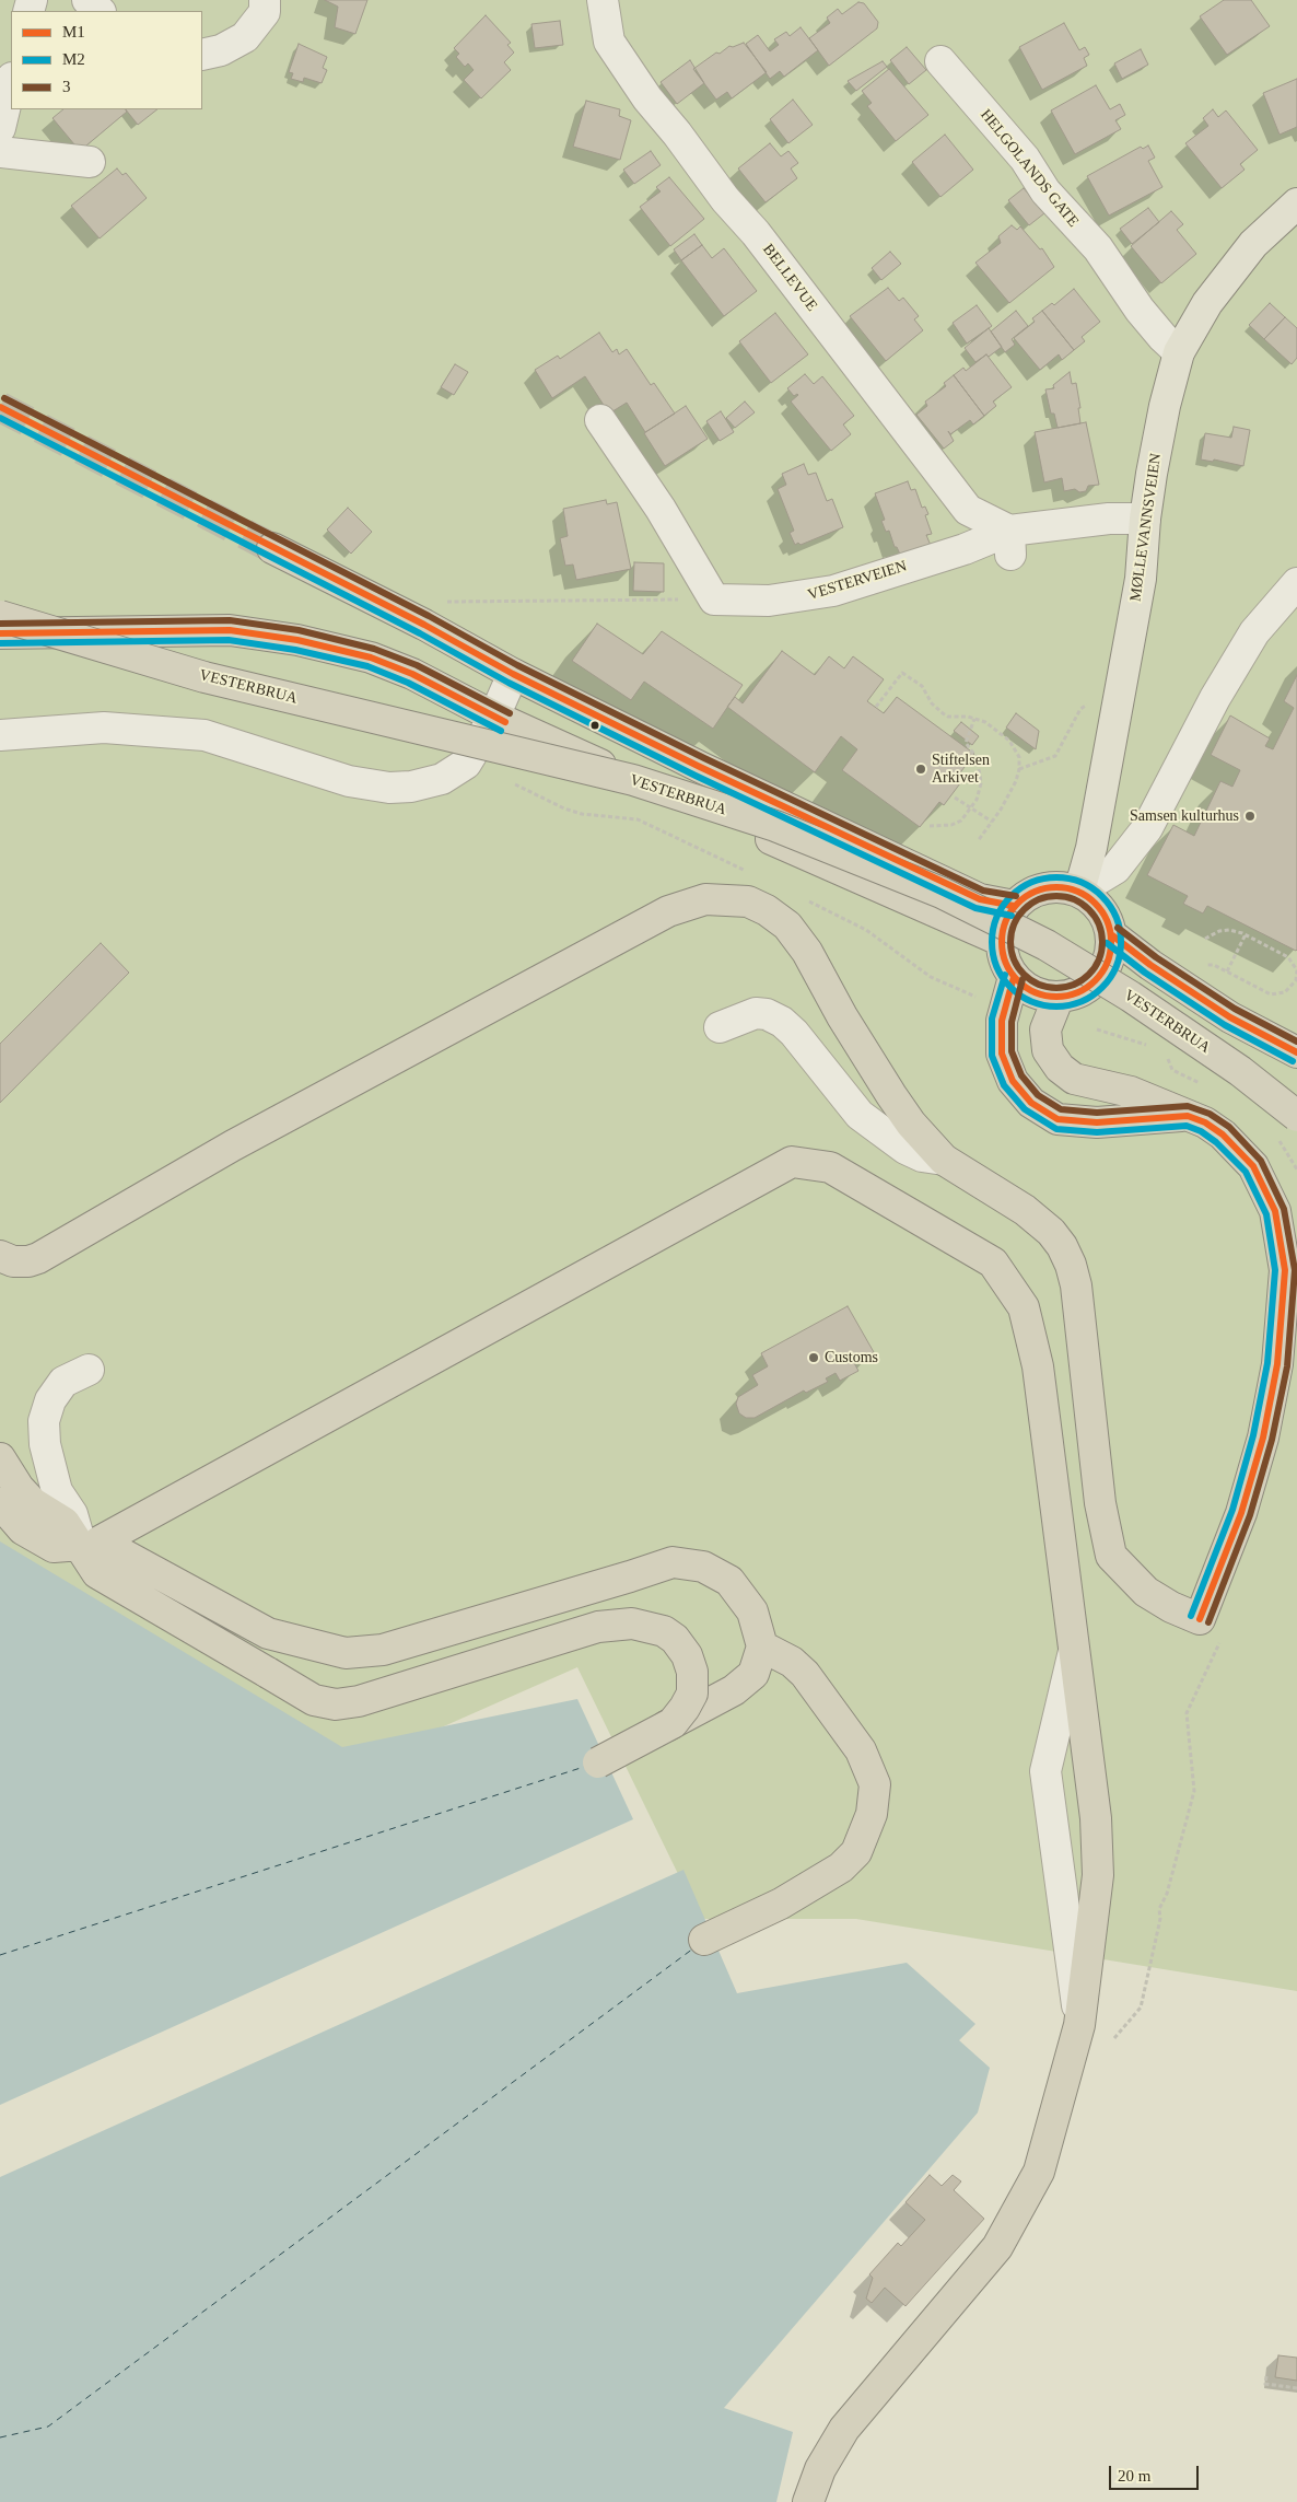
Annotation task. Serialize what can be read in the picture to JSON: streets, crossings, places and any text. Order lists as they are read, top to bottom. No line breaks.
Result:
{"streets":{"highway":["VESTERBRUA"],"main road":["MØLLEVANNSVEIEN"],"street":["HELGOLANDS GATE","BELLEVUE","VESTERVEIEN"]},"crossings":[["HELGOLANDS GATE","MØLLEVANNSVEIEN"],["BELLEVUE","VESTERVEIEN"]],"places":["Stiftelsen Arkivet","Samsen kulturhus","Customs"],"lines":["transit line 3","transit line M1","transit line M2"],"legend":["M1","M2","3"],"scale_bar":"20 m"}
